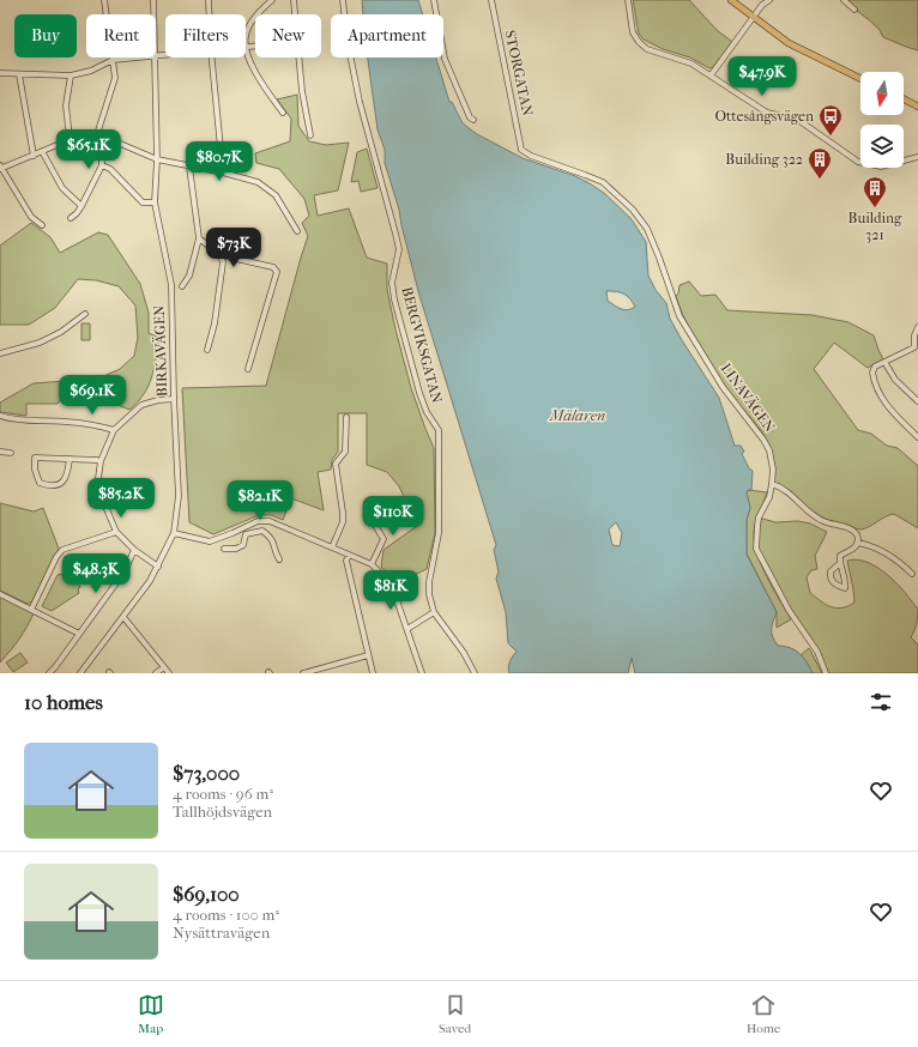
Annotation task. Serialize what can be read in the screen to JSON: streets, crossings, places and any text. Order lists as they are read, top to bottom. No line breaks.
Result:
{"streets":{"street":["STORGATAN","BERGVIKSGATAN","BIRKAVÄGEN","LINAVÄGEN"]},"crossings":[["STORGATAN","LINAVÄGEN"]],"water":["Mälaren"],"places":{"bus stop":["Ottesångsvägen"],"building":["Building 322","Building 321"]},"north":"bottom","page":{"chip":["Buy","Rent","Filters","New","Apartment"],"price":["$47.9K","$65.1K","$80.7K","$73K","$69.1K","$85.2K","$82.1K","$110K","$48.3K","$81K"],"heading":"10 homes","list":[{"name":"$73,000","note":"4 rooms · 96 m² · Tallhöjdsvägen"},{"name":"$69,100","note":"4 rooms · 100 m² · Nysättravägen"}],"tabs":["Map","Saved","Home"]}}
